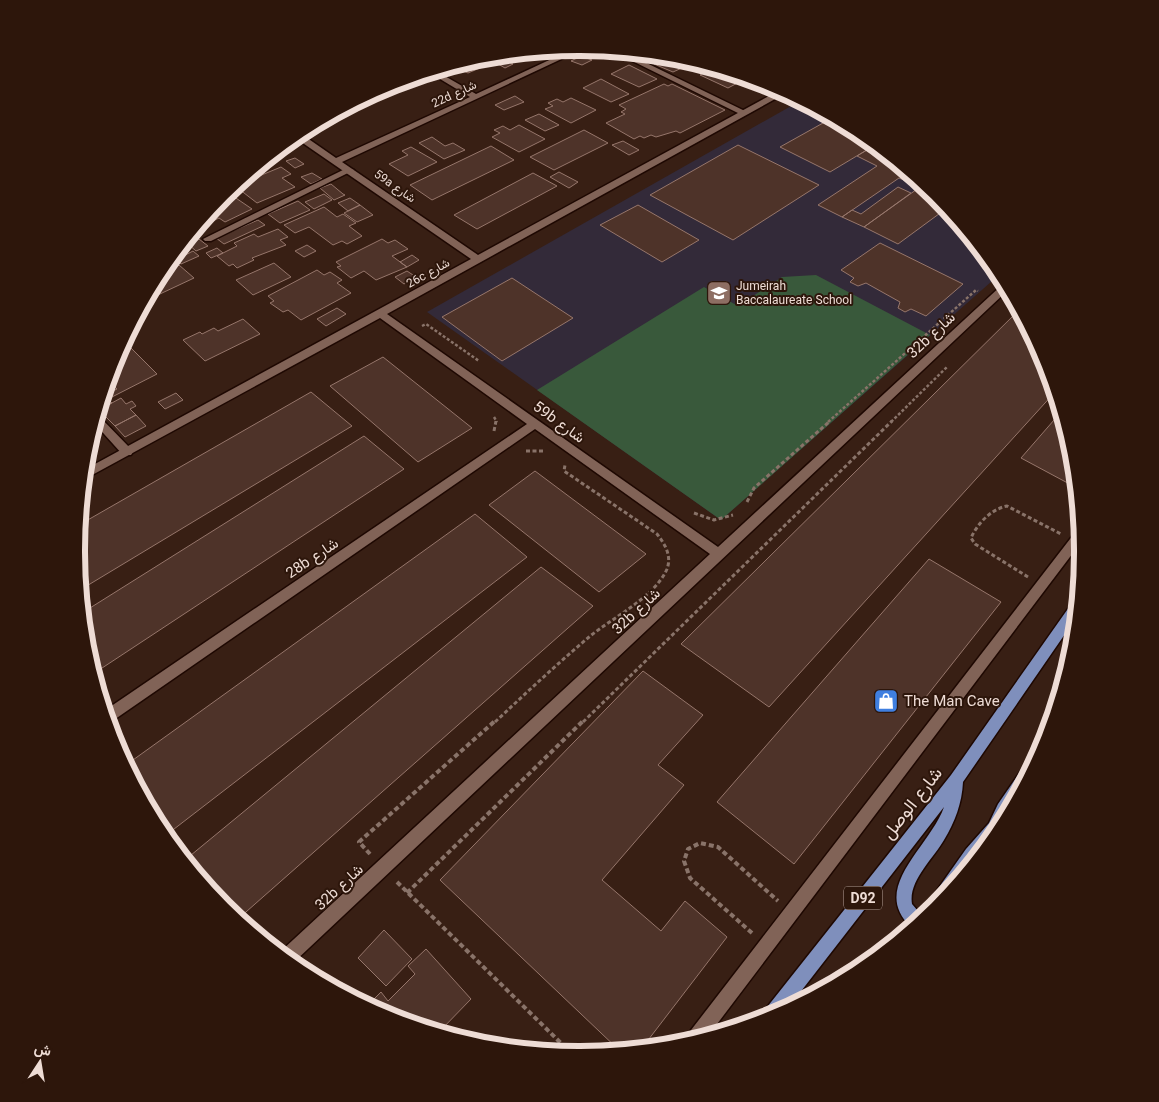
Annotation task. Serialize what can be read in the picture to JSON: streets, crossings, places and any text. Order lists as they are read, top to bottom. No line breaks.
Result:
{"streets":{"main road":["شارع الوصل","D92"],"street":["22d شارع","59a شارع","26c شارع","32b شارع","59b شارع","28b شارع"]},"crossings":[["22d شارع","59a شارع"],["59a شارع","26c شارع"],["26c شارع","59b شارع"],["32b شارع","59b شارع"],["59b شارع","28b شارع"]],"places":{"school or university":["Jumeirah Baccalaureate School"],"shop":["The Man Cave"]},"north":"top"}
